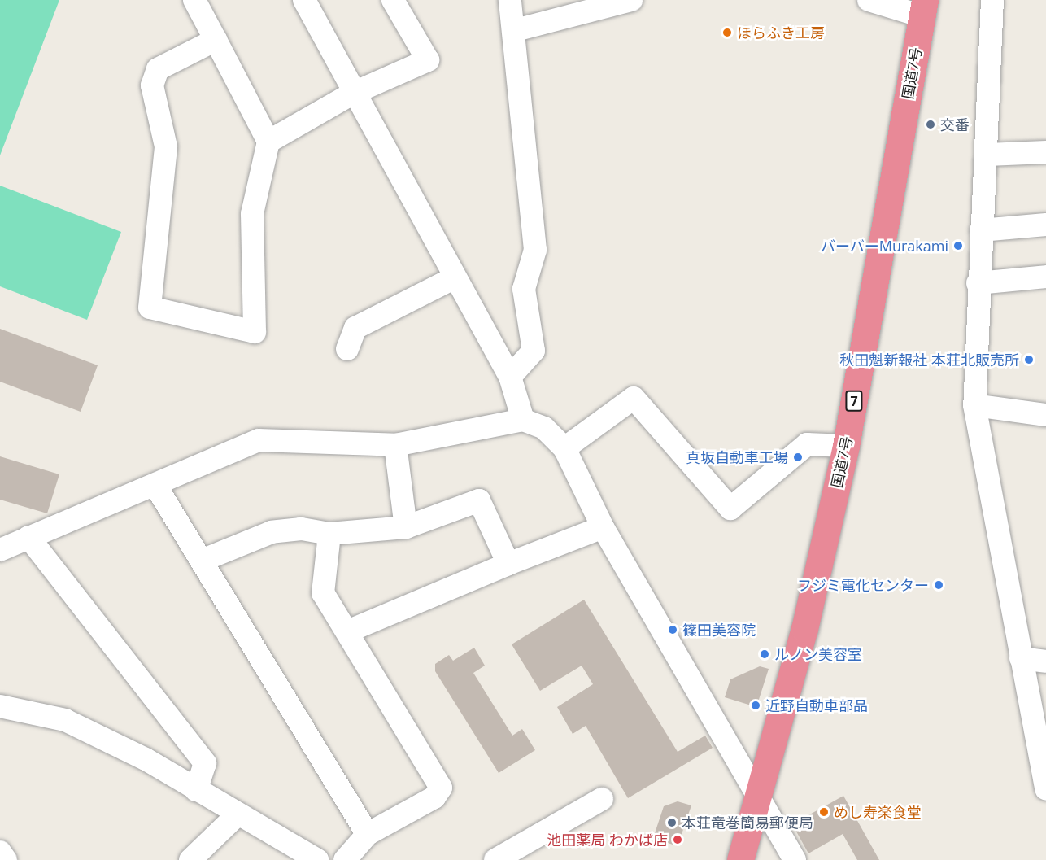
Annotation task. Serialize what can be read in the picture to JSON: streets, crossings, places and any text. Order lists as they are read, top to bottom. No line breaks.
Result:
{"streets":{"highway":["国道7号","7"]},"places":["ほらふき工房","交番","バーバーMurakami","秋田魁新報社 本荘北販売所","真坂自動車工場","フジミ電化センター","篠田美容院","ルノン美容室","近野自動車部品","めし寿楽食堂","本荘竜巻簡易郵便局","池田薬局 わかば店"]}
